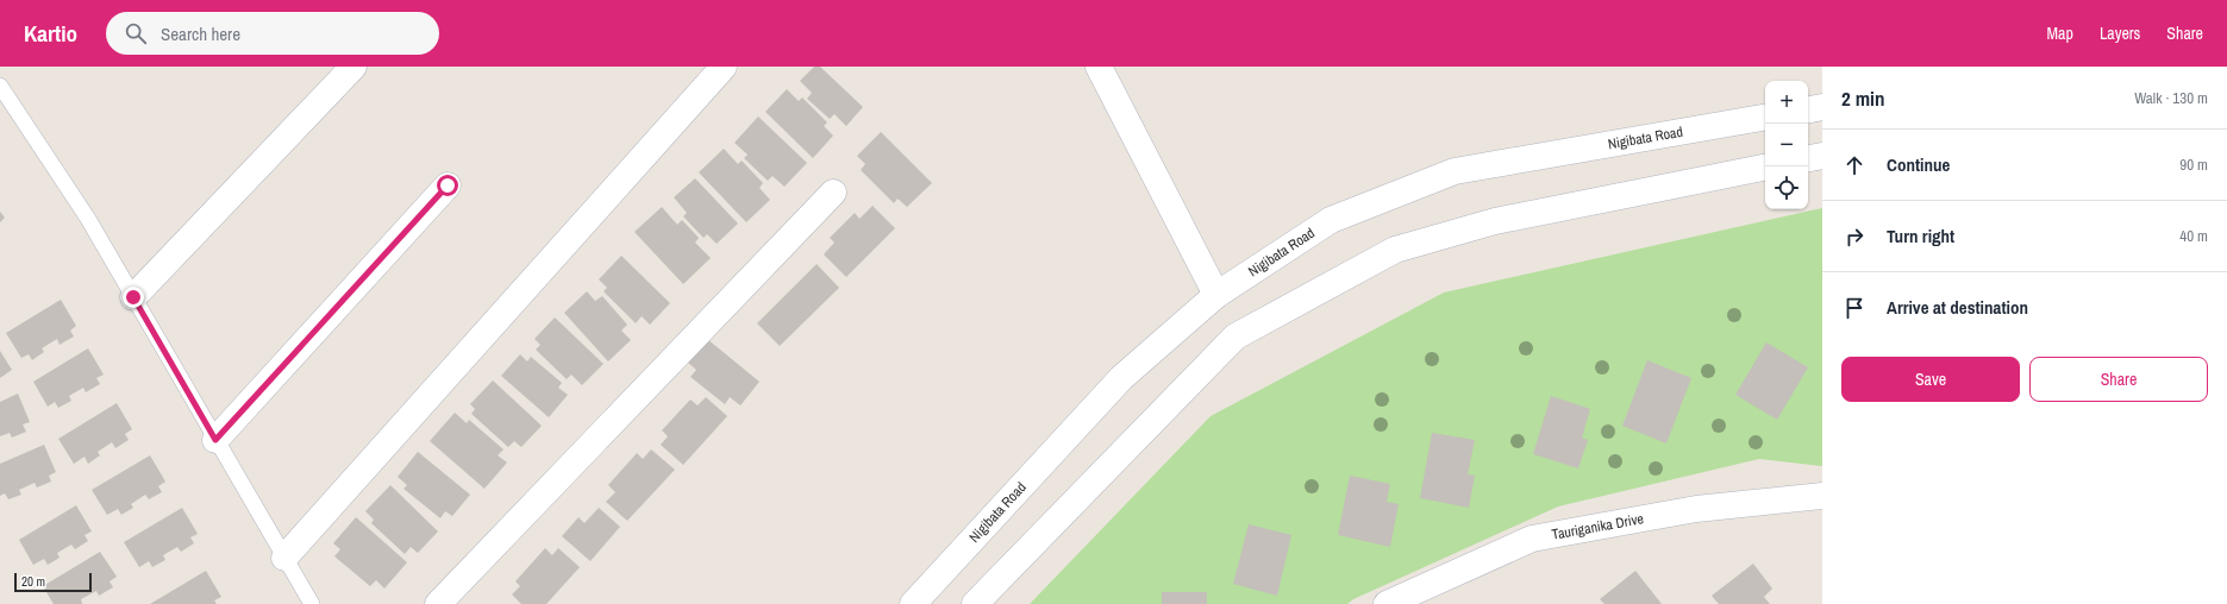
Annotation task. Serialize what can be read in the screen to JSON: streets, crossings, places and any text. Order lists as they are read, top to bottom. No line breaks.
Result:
{"streets":{"street":["Nigibata Road","Tauriganika Drive"]},"scale_bar":"20 m","page":{"header":"Kartio","search":"Search here","nav":["Map","Layers","Share"],"heading":["2 min","Walk · 130 m"],"map_buttons":["+","−"],"list":[["Continue","90 m"],["Turn right","40 m"],"Arrive at destination"],"buttons":["Save","Share"],"scale":"20 m"}}
